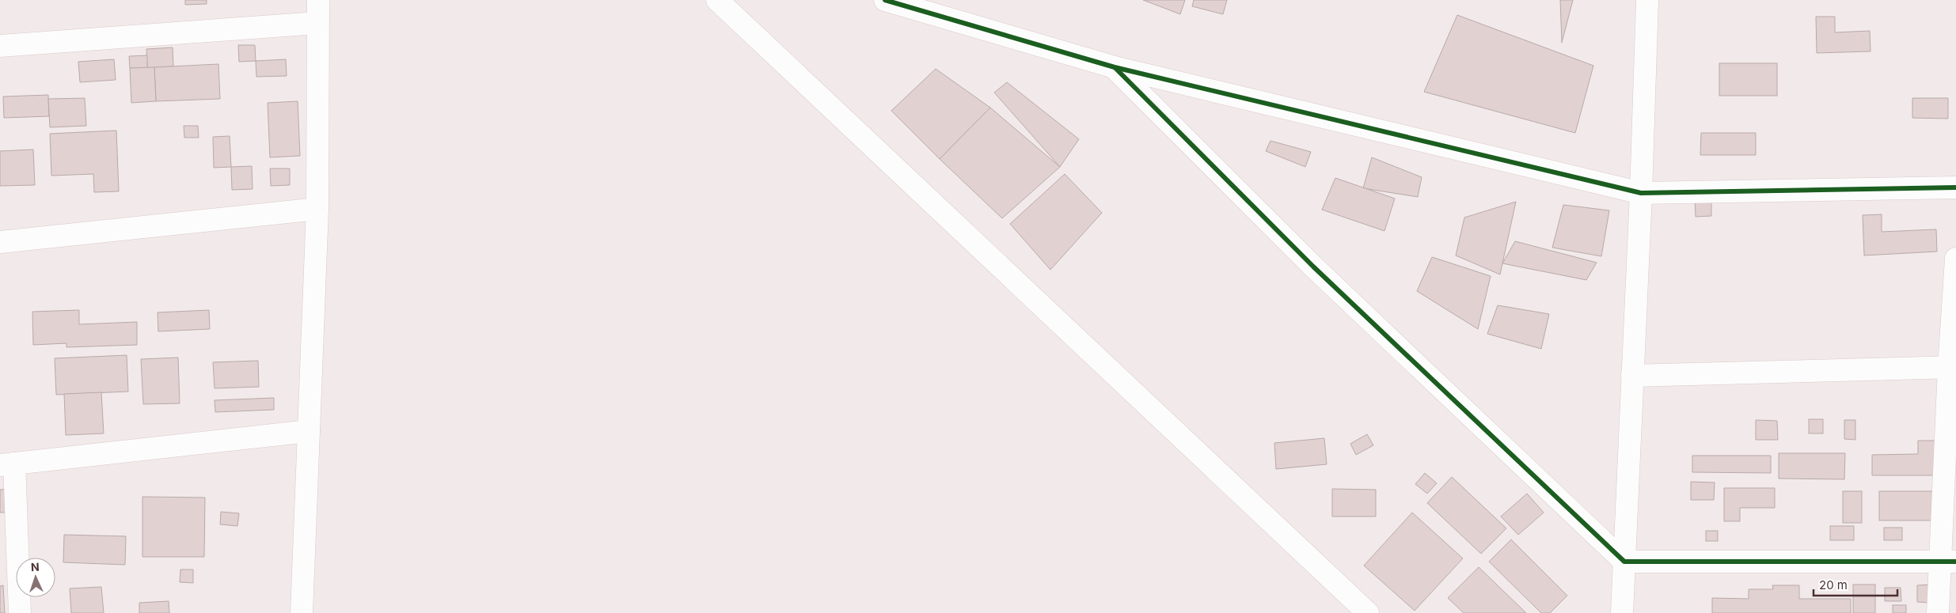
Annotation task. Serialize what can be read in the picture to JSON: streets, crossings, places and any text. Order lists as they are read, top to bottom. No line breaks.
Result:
{"scale_bar":"20 m","north":"top"}
